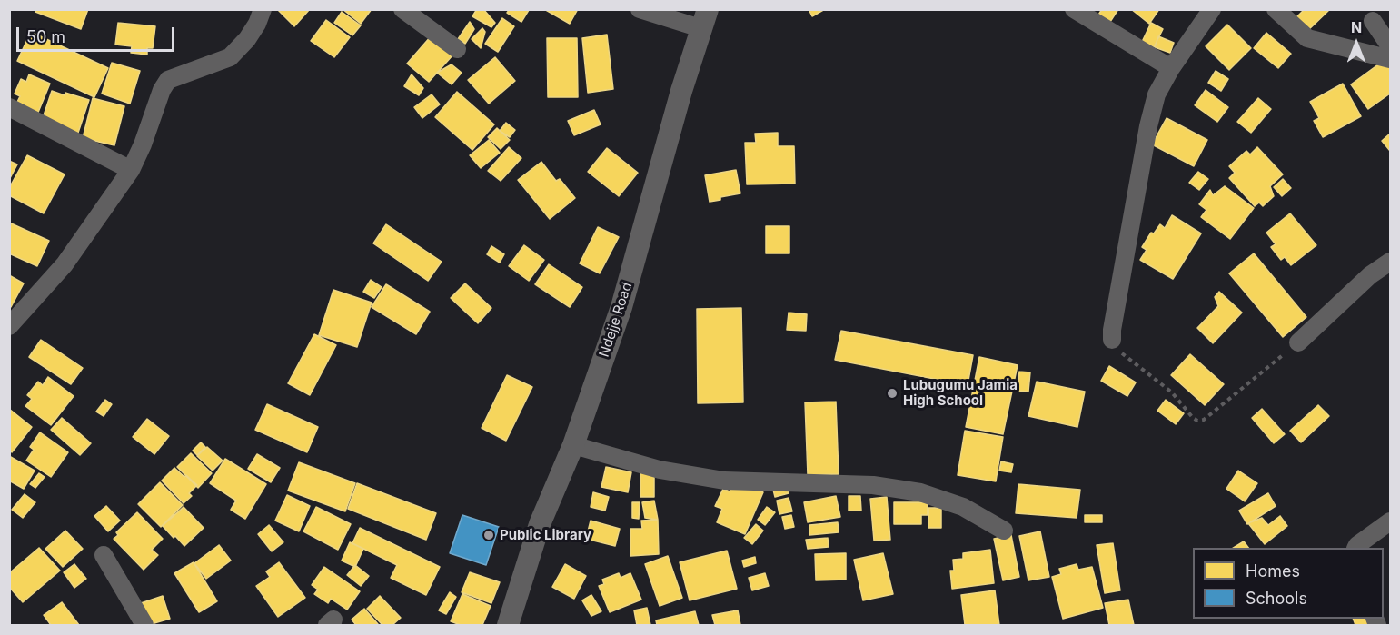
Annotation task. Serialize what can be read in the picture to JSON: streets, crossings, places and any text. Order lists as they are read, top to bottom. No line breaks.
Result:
{"streets":{"street":["Ndejje Road"]},"places":["Lubugumu Jamia High School","Public Library"],"legend":["Homes","Schools"],"scale_bar":"50 m","north":"top"}
